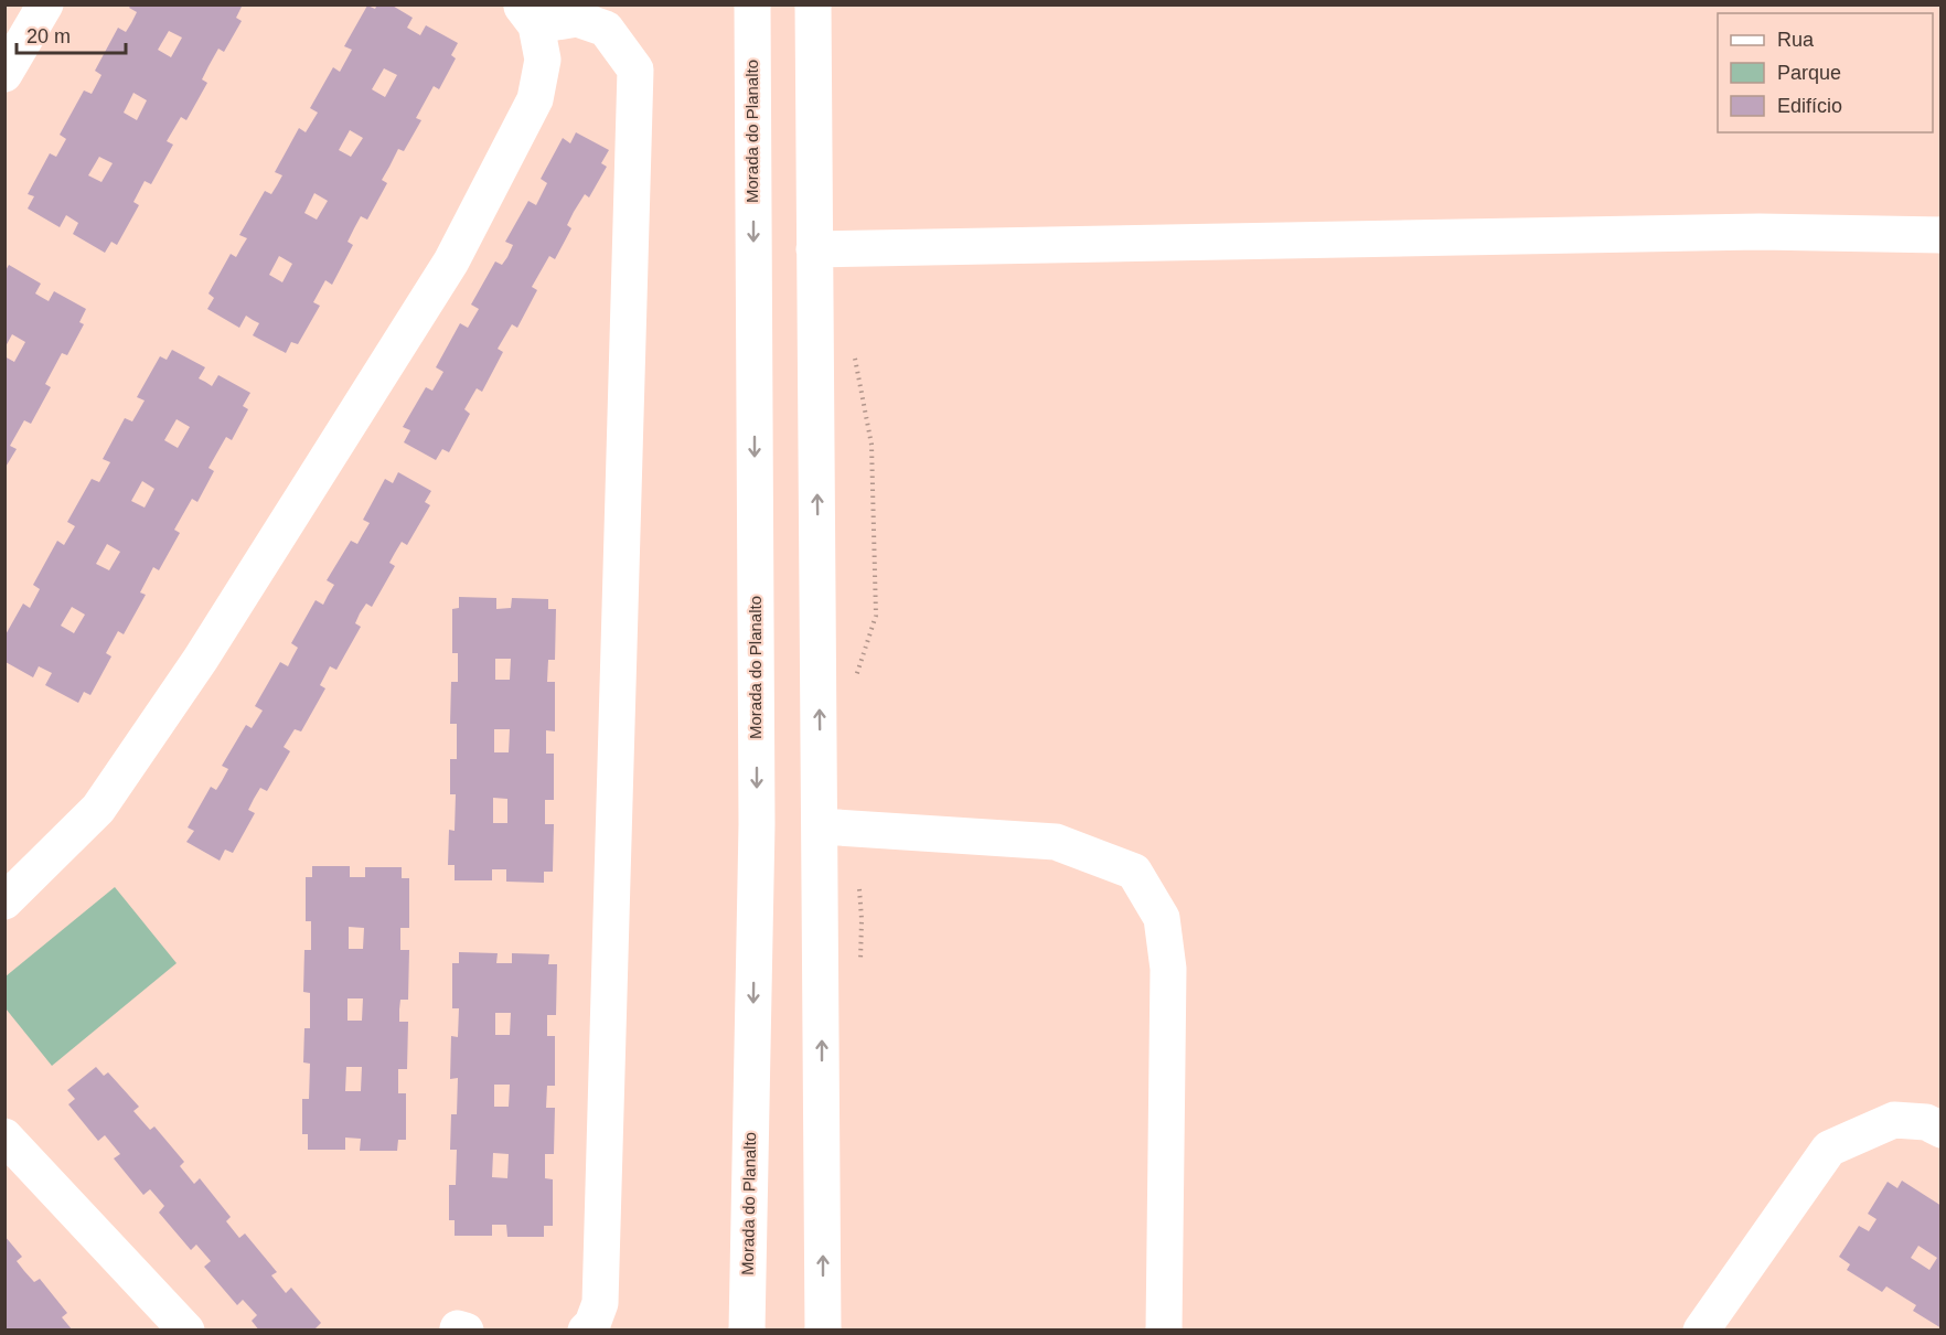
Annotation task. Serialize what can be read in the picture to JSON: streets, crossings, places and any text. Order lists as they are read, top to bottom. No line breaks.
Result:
{"streets":{"street":["Morada do Planalto"]},"legend":["Rua","Parque","Edifício"],"scale_bar":"20 m"}
